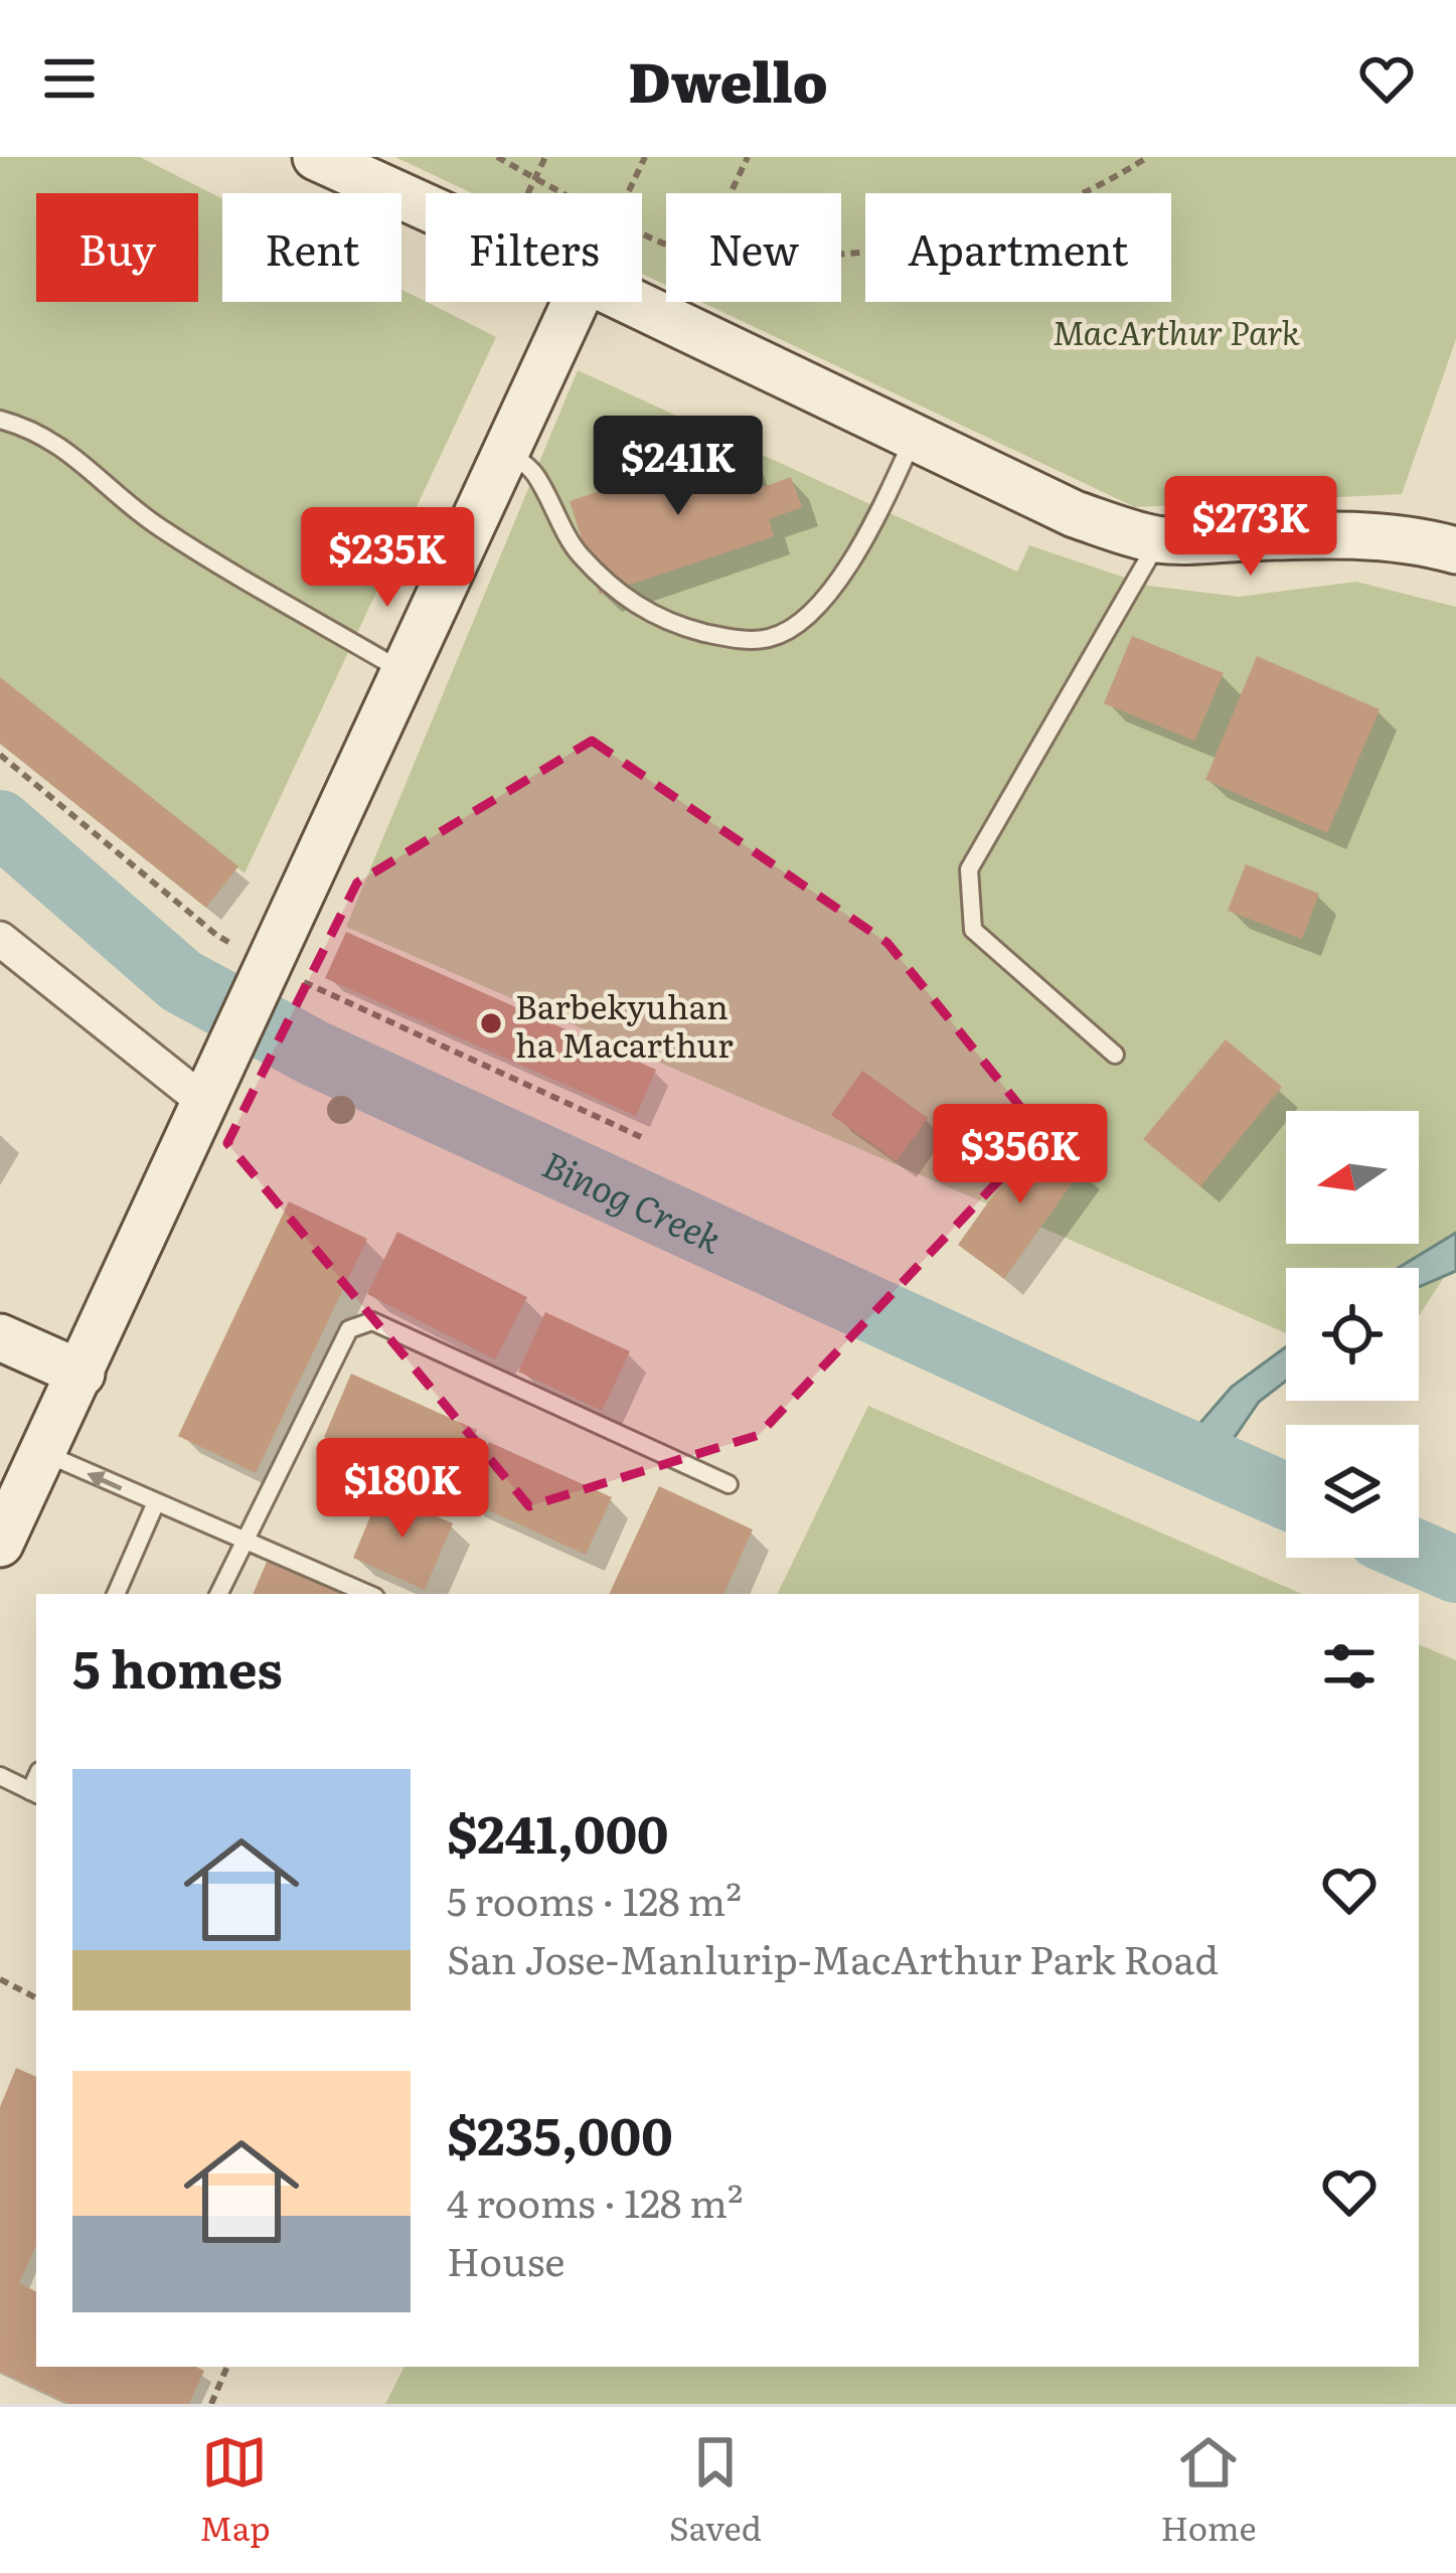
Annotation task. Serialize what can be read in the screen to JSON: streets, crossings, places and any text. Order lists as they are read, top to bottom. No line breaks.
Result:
{"water":["Binog Creek"],"parks":["MacArthur Park"],"places":["Barbekyuhan ha Macarthur"],"north":"left","page":{"header":"Dwello","chip":["Buy","Rent","Filters","New","Apartment"],"price":["$241K","$273K","$235K","$356K","$180K"],"heading":"5 homes","list":[{"name":"$241,000","note":"5 rooms · 128 m² · San Jose-Manlurip-MacArthur Park Road"},{"name":"$235,000","note":"4 rooms · 128 m² · House"}],"tabs":["Map","Saved","Home"]}}
